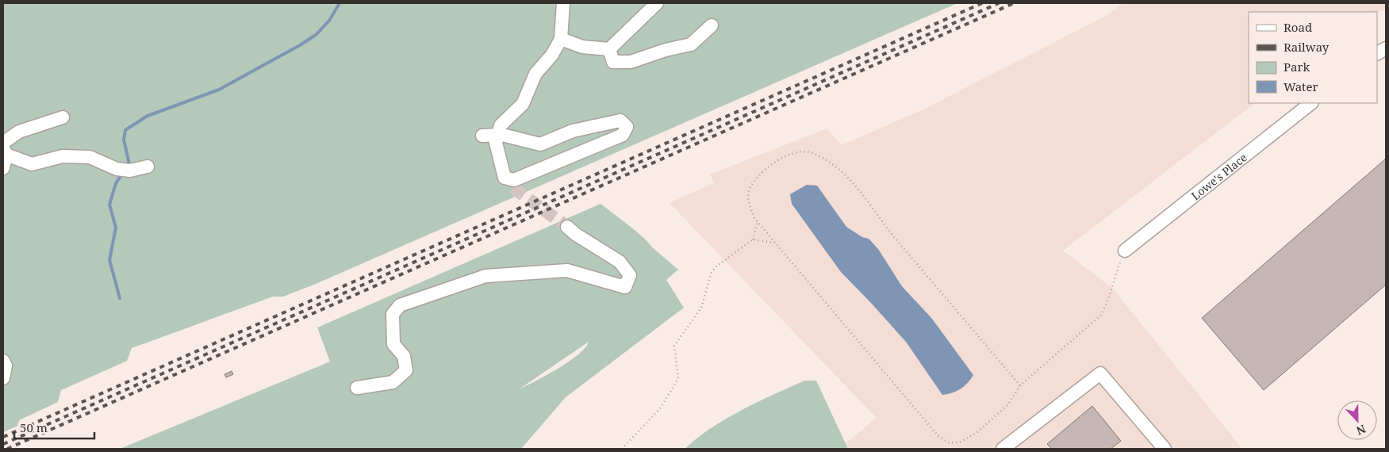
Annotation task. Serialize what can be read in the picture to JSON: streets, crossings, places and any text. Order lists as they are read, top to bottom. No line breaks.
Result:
{"streets":{"street":["Lowe's Place"]},"legend":["Road","Railway","Park","Water"],"scale_bar":"50 m","north":"bottom"}
